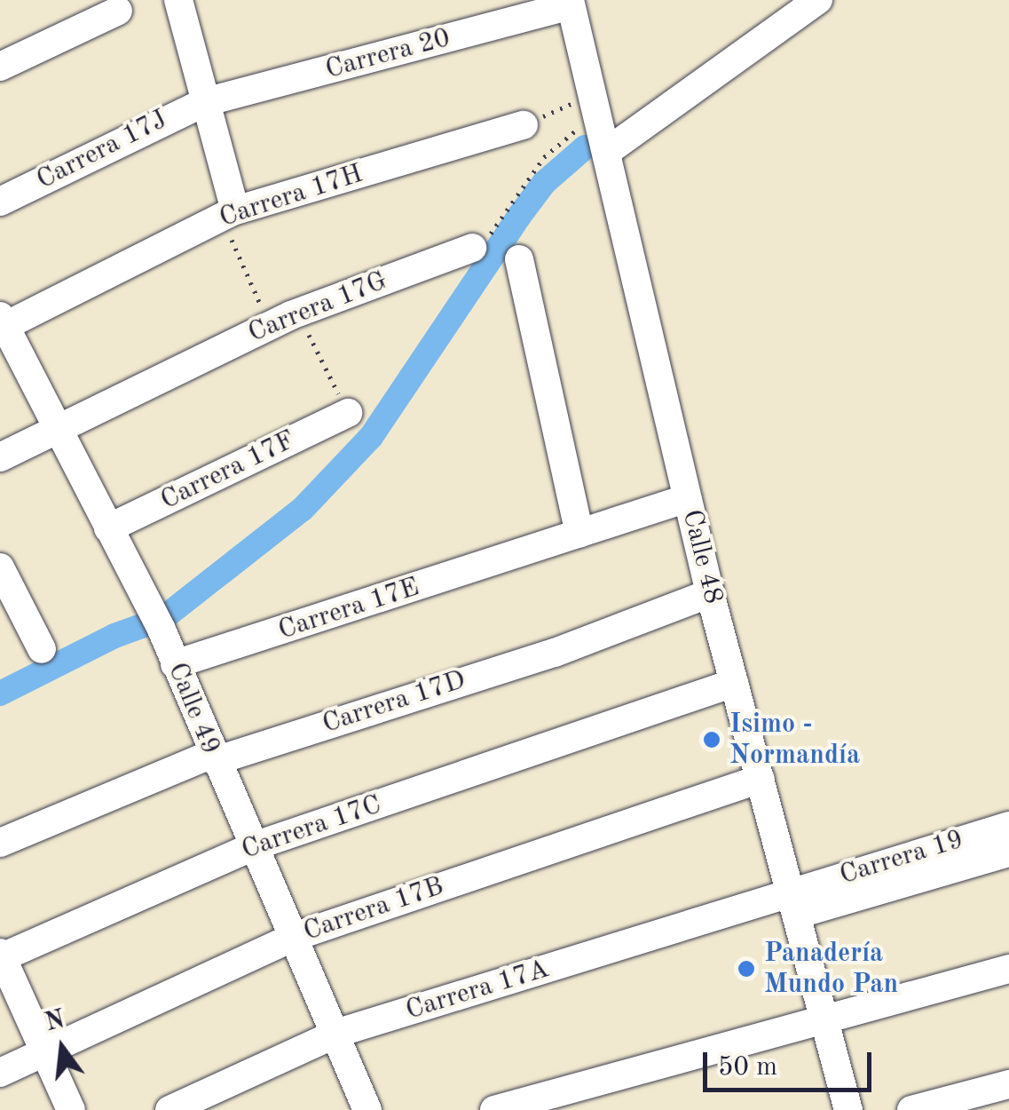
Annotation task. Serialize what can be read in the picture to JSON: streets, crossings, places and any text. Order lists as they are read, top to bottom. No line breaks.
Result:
{"streets":{"street":["Carrera 20","Carrera 17J","Carrera 17H","Carrera 17G","Carrera 17F","Calle 48","Carrera 17E","Carrera 17D","Calle 49","Carrera 17C","Carrera 19","Carrera 17B","Carrera 17A"]},"crossings":[["Carrera 20","Carrera 17J"],["Carrera 20","Calle 48"],["Carrera 17H","Calle 49"],["Carrera 17G","Calle 49"],["Carrera 17F","Calle 49"],["Calle 48","Carrera 17D"],["Calle 48","Carrera 17C"],["Calle 48","Carrera 19"],["Calle 48","Carrera 17B"],["Calle 48","Carrera 17A"],["Carrera 17E","Calle 49"],["Carrera 17D","Calle 49"],["Calle 49","Carrera 17C"],["Calle 49","Carrera 17B"],["Calle 49","Carrera 17A"],["Carrera 19","Carrera 17A"]],"places":["Isimo - Normandía","Panadería Mundo Pan"],"scale_bar":"50 m","north":"top"}
